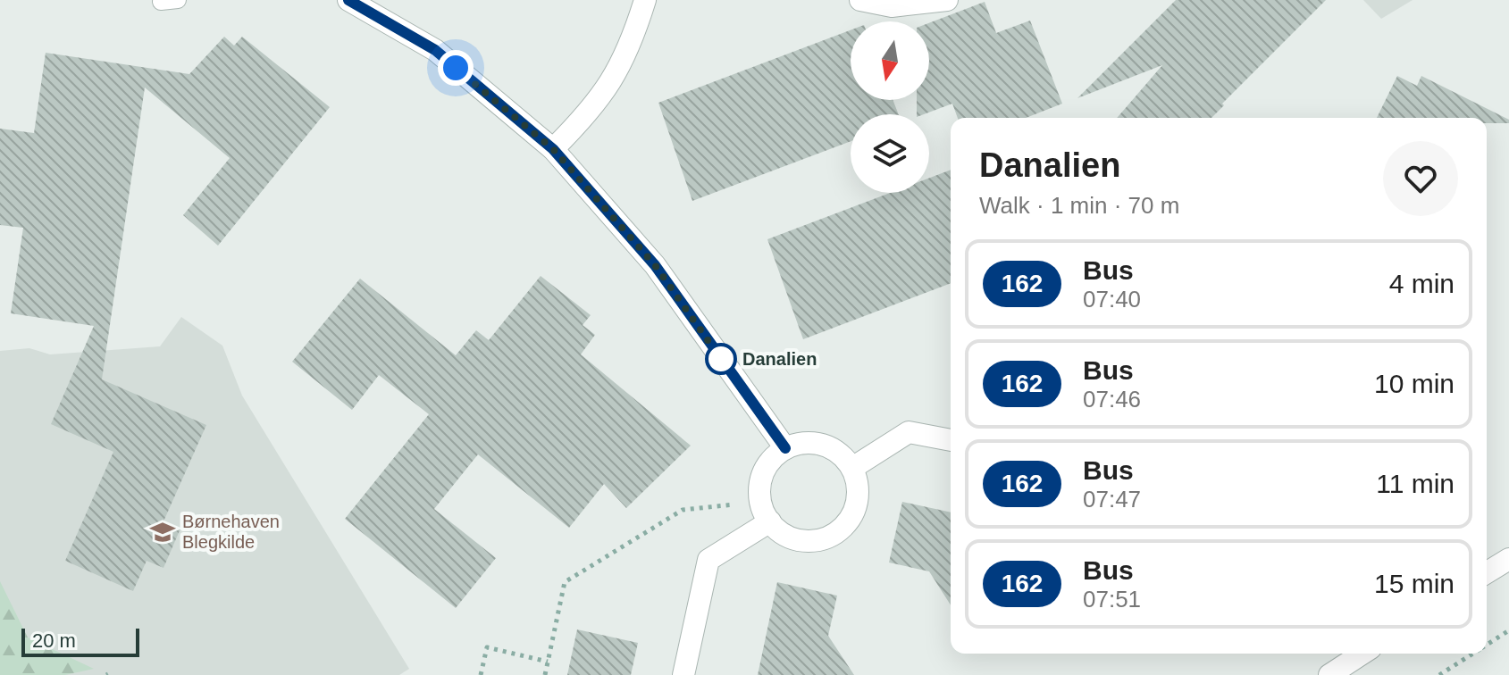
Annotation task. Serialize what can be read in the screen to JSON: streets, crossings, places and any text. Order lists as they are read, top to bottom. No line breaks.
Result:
{"places":{"other":["Danalien"],"school or university":["Børnehaven Blegkilde"]},"lines":["bus line 162"],"scale_bar":"20 m","north":"bottom","page":{"heading":["Danalien","Walk · 1 min · 70 m"],"list":[{"mark":"162","name":"Bus","note":"07:40","value":"4 min"},{"mark":"162","name":"Bus","note":"07:46","value":"10 min"},{"mark":"162","name":"Bus","note":"07:47","value":"11 min"},{"mark":"162","name":"Bus","note":"07:51","value":"15 min"}],"scale":"20 m"}}
